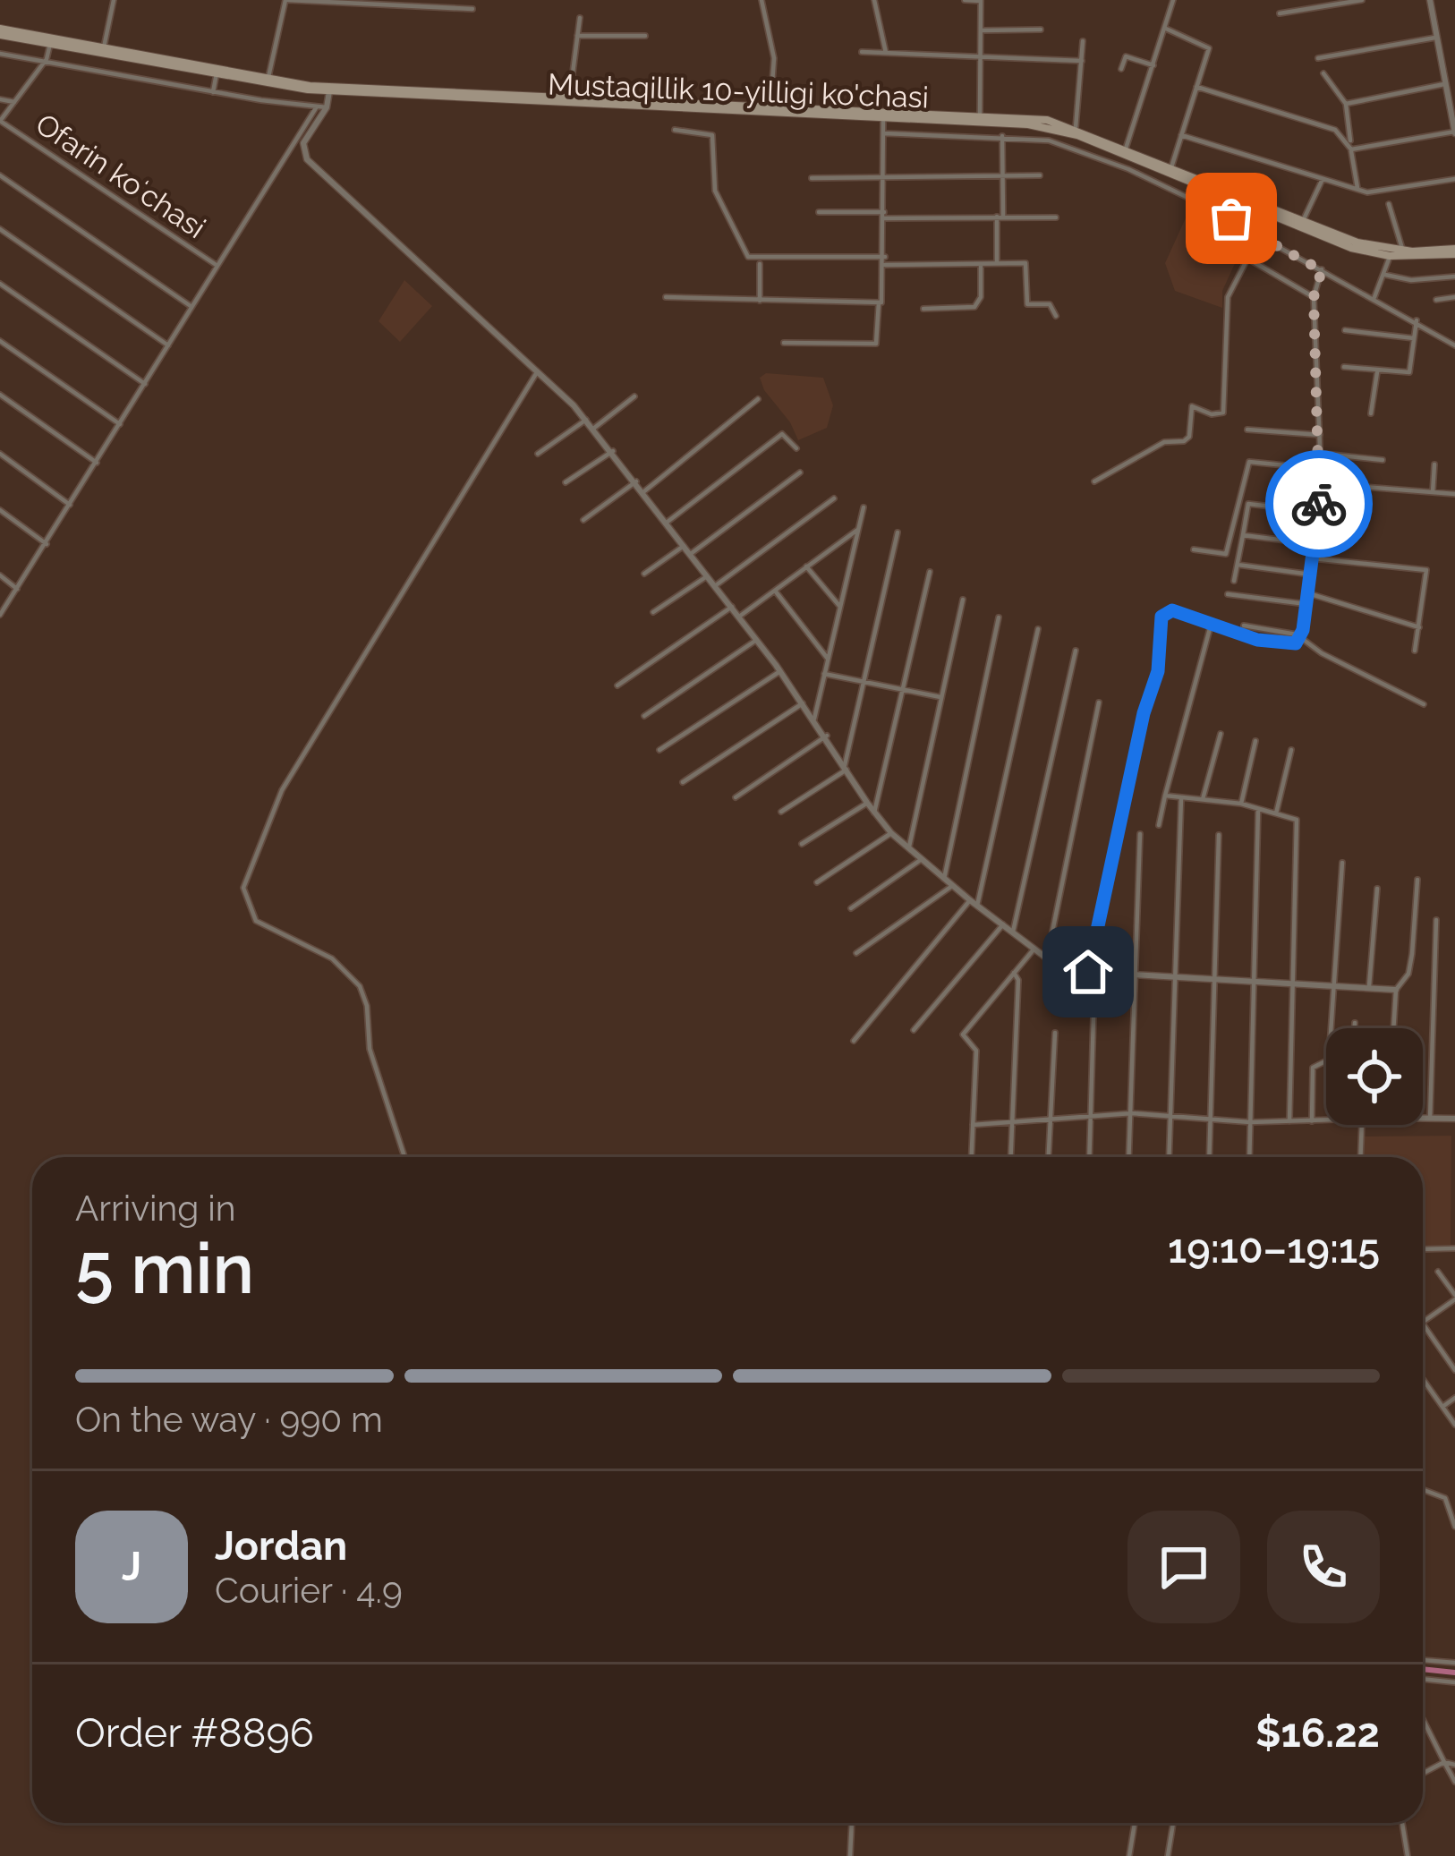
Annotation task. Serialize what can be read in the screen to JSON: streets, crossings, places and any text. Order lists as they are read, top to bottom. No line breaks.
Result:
{"streets":{"main road":["Mustaqillik 10-yilligi ko'chasi"],"street":["Ofarin koʻchasi"]},"page":{"heading":["5 min","Arriving in","19:10–19:15"],"panel":["Jordan","Courier · 4.9","Order #8896","$16.22"],"bar":"On the way · 990 m","round":"J"}}
